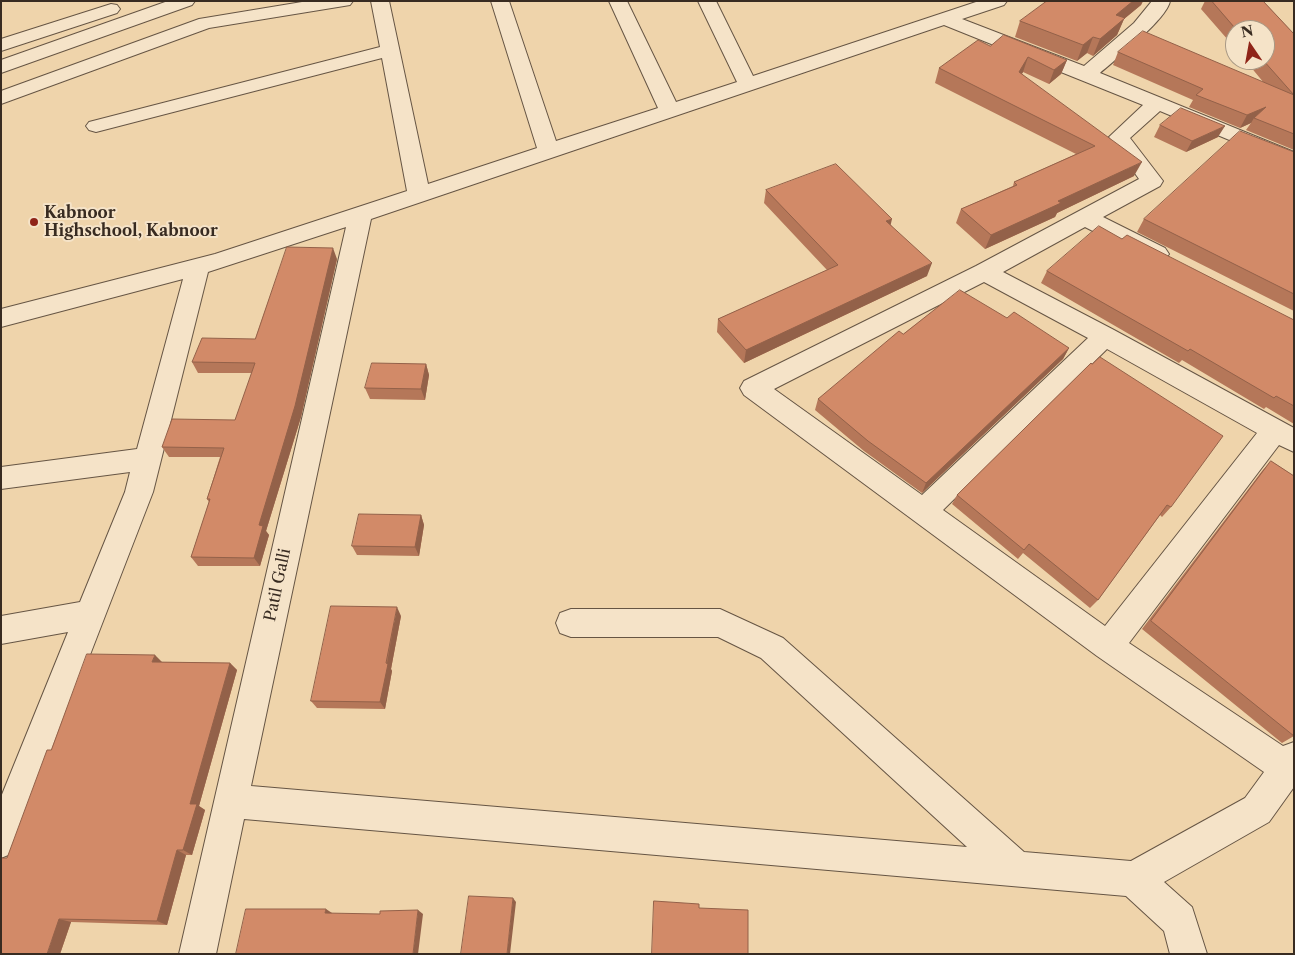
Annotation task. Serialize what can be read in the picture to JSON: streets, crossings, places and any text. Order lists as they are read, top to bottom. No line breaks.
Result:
{"streets":{"street":["Patil Galli"]},"places":["Kabnoor Highschool, Kabnoor"],"north":"top"}
